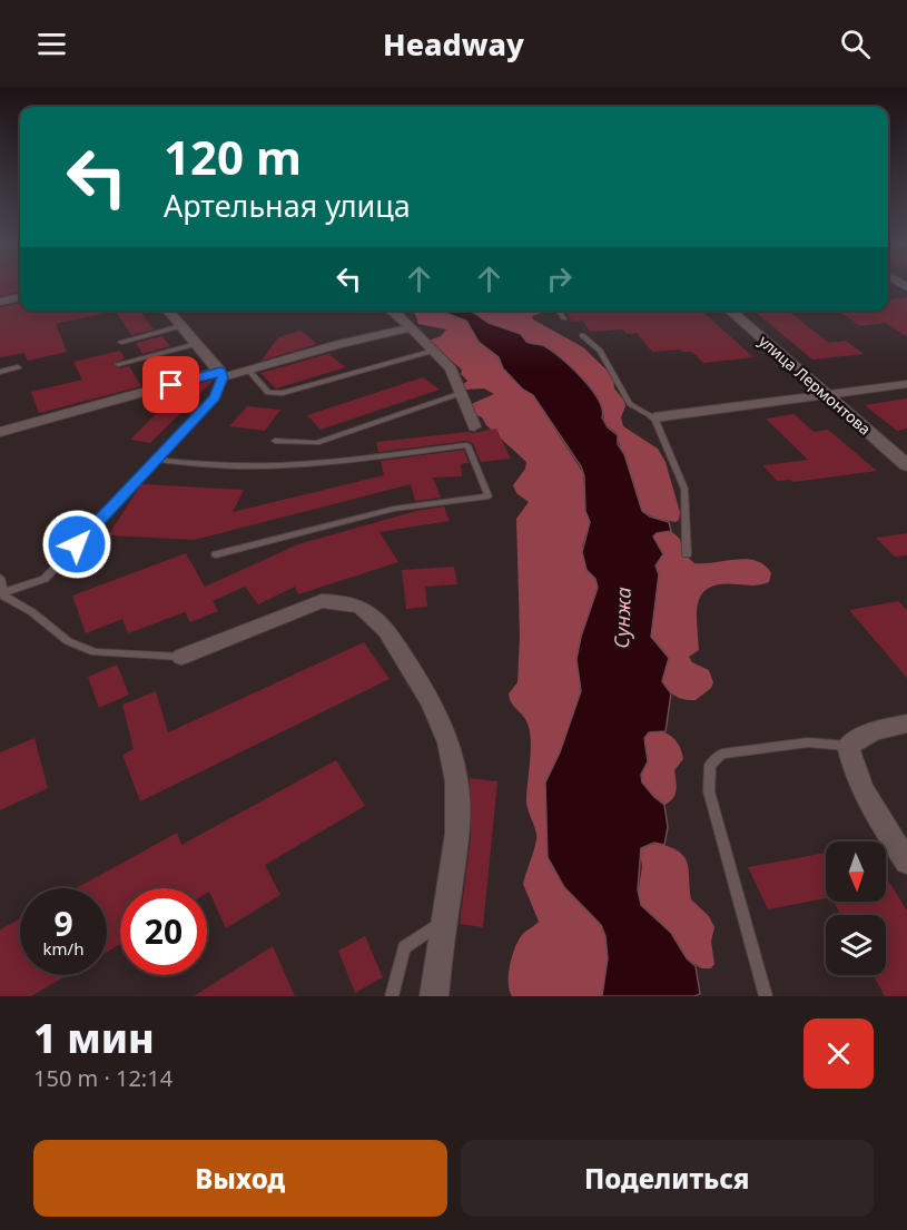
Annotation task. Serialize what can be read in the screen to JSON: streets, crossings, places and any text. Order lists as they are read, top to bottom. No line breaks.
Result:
{"streets":{"street":["улица Лермонтова"]},"water":["Сунжа"],"north":"bottom","page":{"header":"Headway","turn":["120 m","Артельная улица"],"speed":"9 km/h","limit":"20","heading":["1 мин","150 m · 12:14"],"buttons":["Выход","Поделиться"]}}
